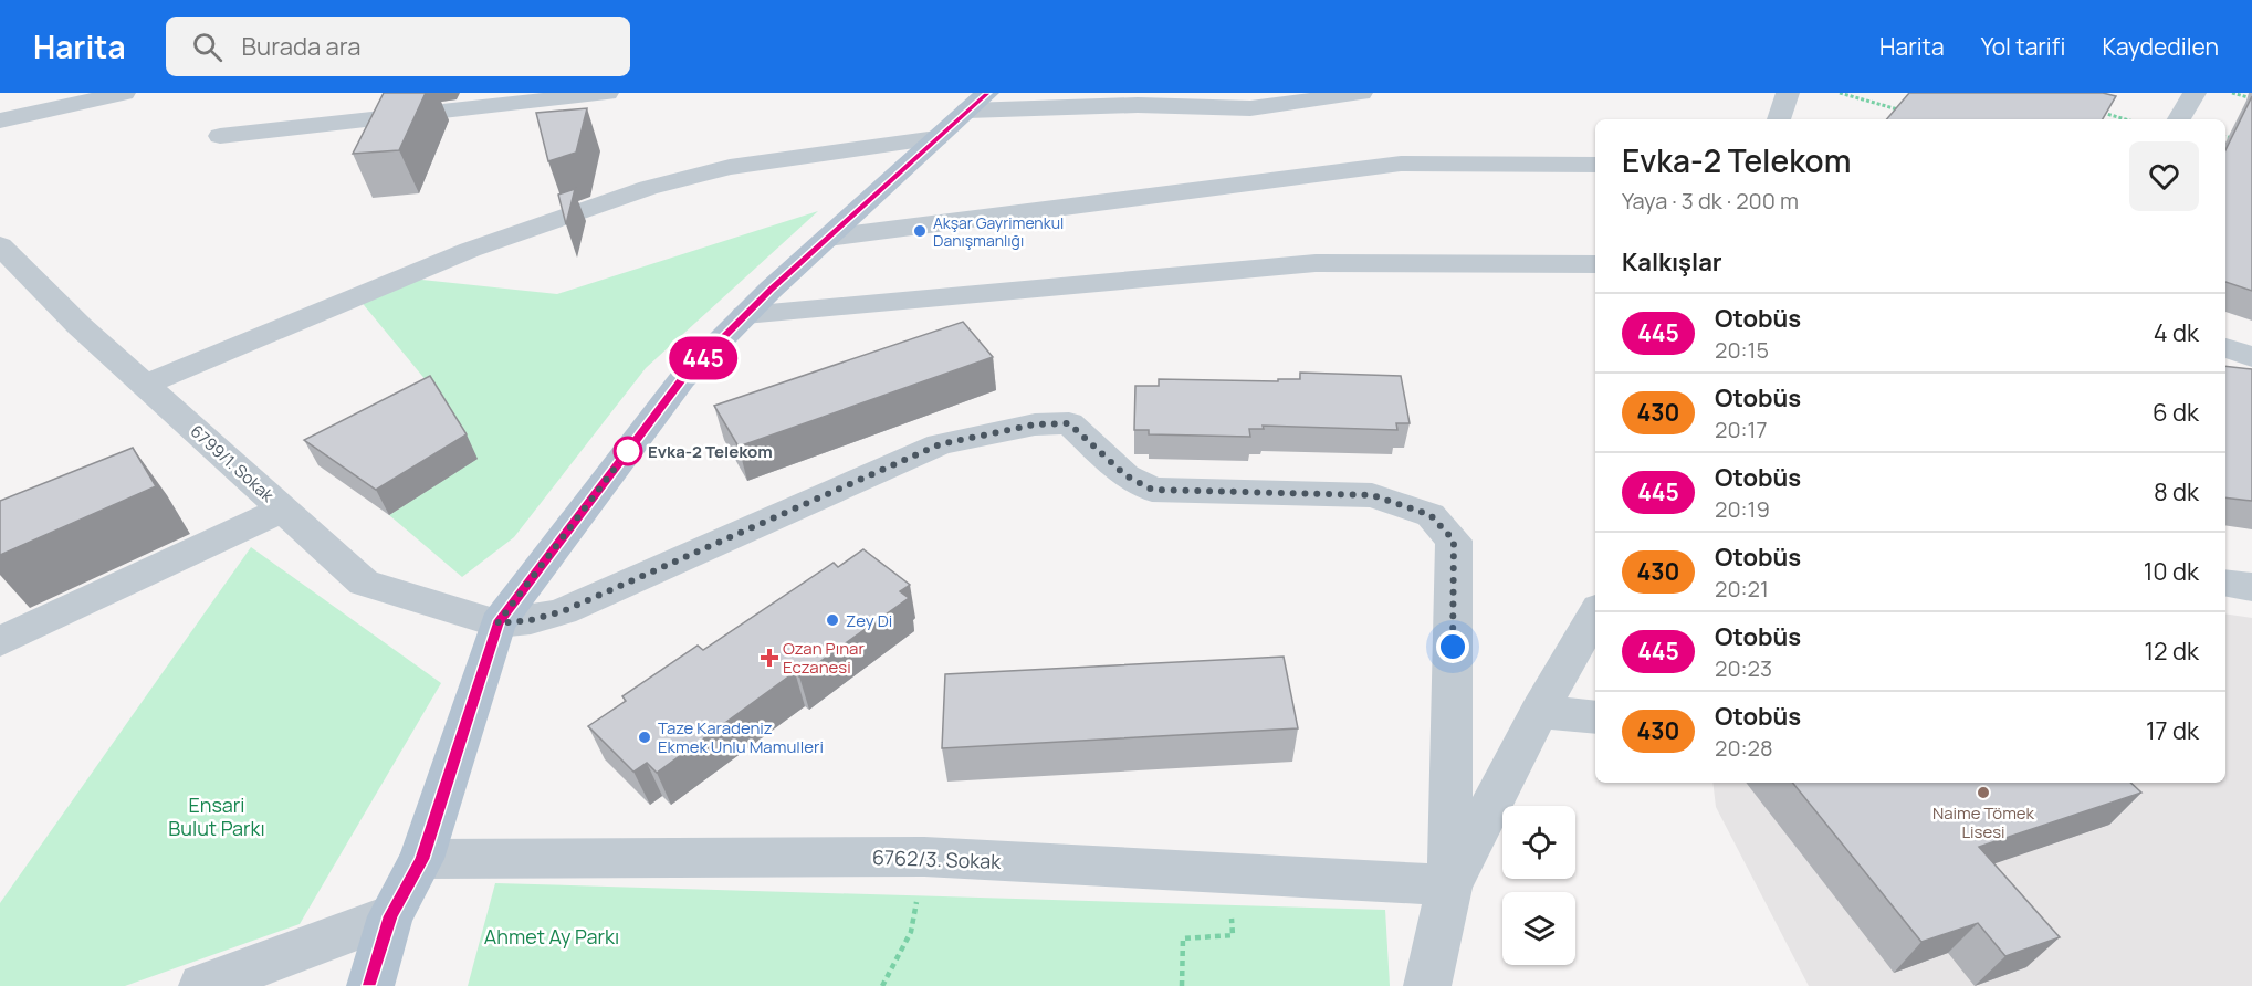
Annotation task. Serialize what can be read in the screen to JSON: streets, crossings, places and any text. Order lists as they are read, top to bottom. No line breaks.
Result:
{"streets":{"street":["6799/1. Sokak","6762/3. Sokak"]},"parks":["Ensari Bulut Parkı","Ahmet Ay Parkı"],"places":{"other":["Akşar Gayrimenkul Danışmanlığı","Evka-2 Telekom","Zey Di","Taze Karadeniz Ekmek Unlu Mamulleri","Naime Tömek Lisesi"],"health":["Ozan Pınar Eczanesi"]},"lines":["bus line 445"],"page":{"header":"Harita","search":"Burada ara","nav":["Harita","Yol tarifi","Kaydedilen"],"on_map":"445","heading":[["Evka-2 Telekom","Yaya · 3 dk · 200 m"],"Kalkışlar"],"list":[{"mark":"445","name":"Otobüs","note":"20:15","value":"4 dk"},{"mark":"430","name":"Otobüs","note":"20:17","value":"6 dk"},{"mark":"445","name":"Otobüs","note":"20:19","value":"8 dk"},{"mark":"430","name":"Otobüs","note":"20:21","value":"10 dk"},{"mark":"445","name":"Otobüs","note":"20:23","value":"12 dk"},{"mark":"430","name":"Otobüs","note":"20:28","value":"17 dk"}]}}
